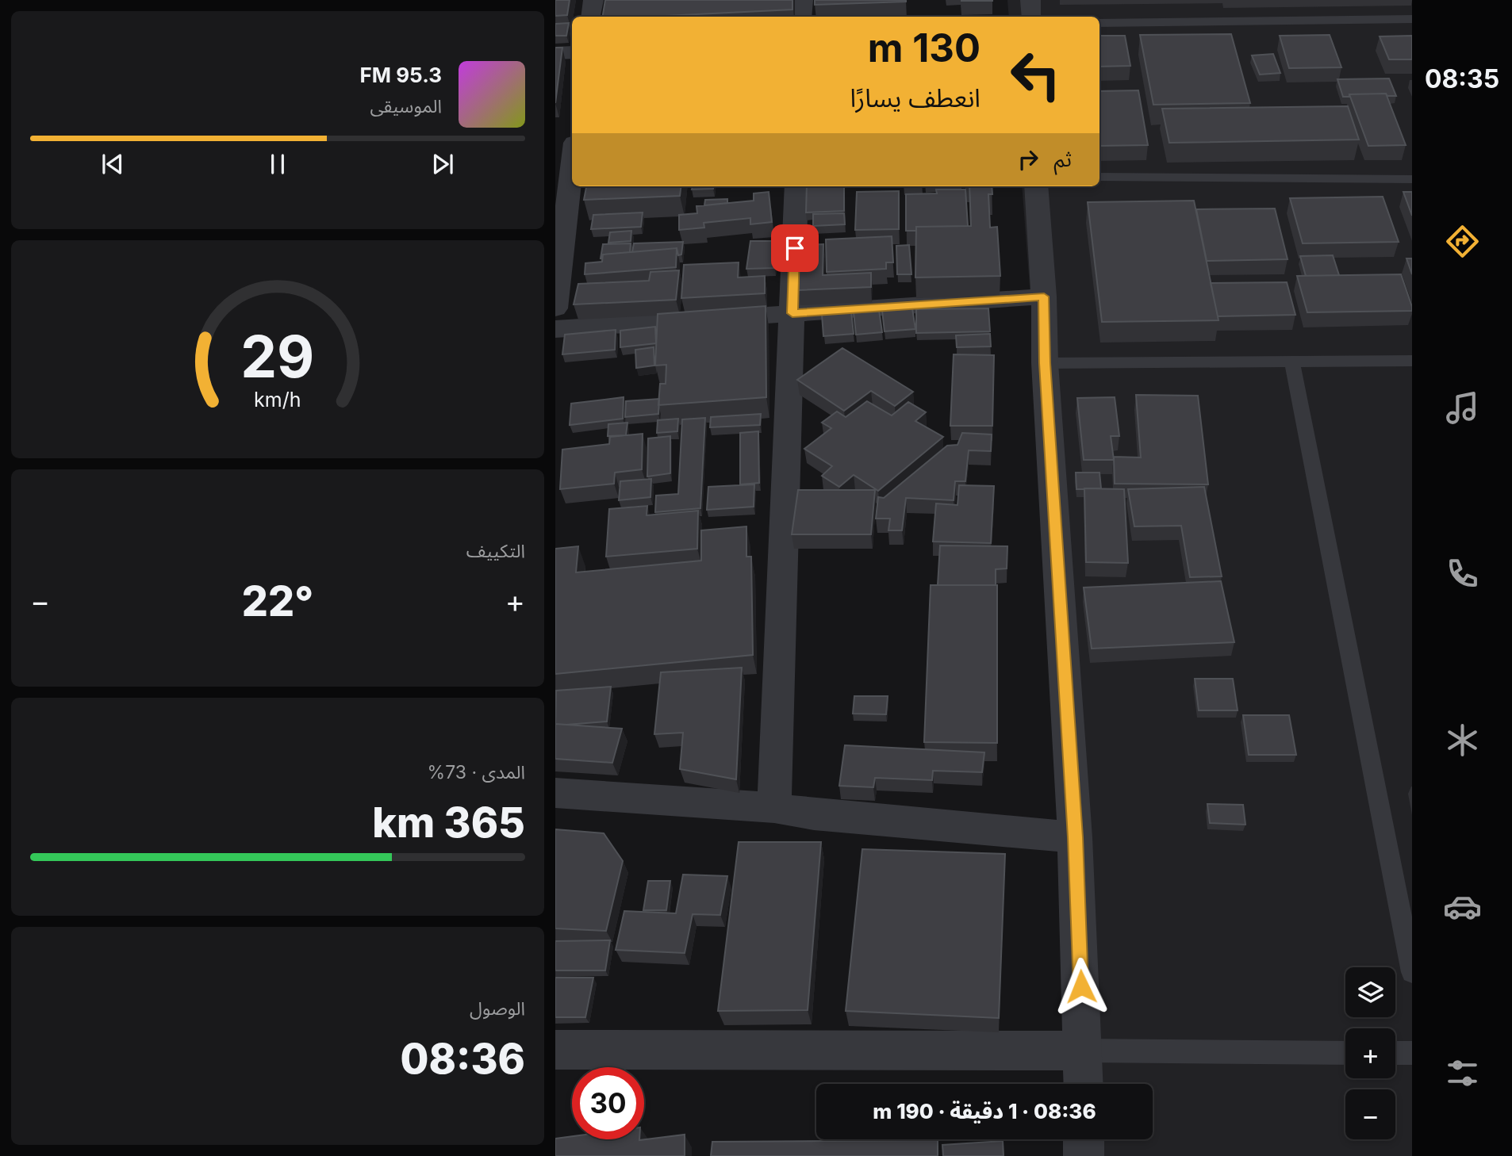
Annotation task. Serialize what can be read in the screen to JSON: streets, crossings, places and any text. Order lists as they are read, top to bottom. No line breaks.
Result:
{"page":{"tabs":"08:35","turn":["130 m","انعطف يسارًا"],"song":["95.3 FM","الموسيقى"],"then":"ثم","tile":["التكييف",["المدى · 73%","365 km"],["الوصول","08:36"]],"heat":["−","22°","+"],"map_buttons":["+","−"],"limit":"30","trip":"08:36 · 1 دقيقة · 190 m","gauge":["29","km/h"]}}
